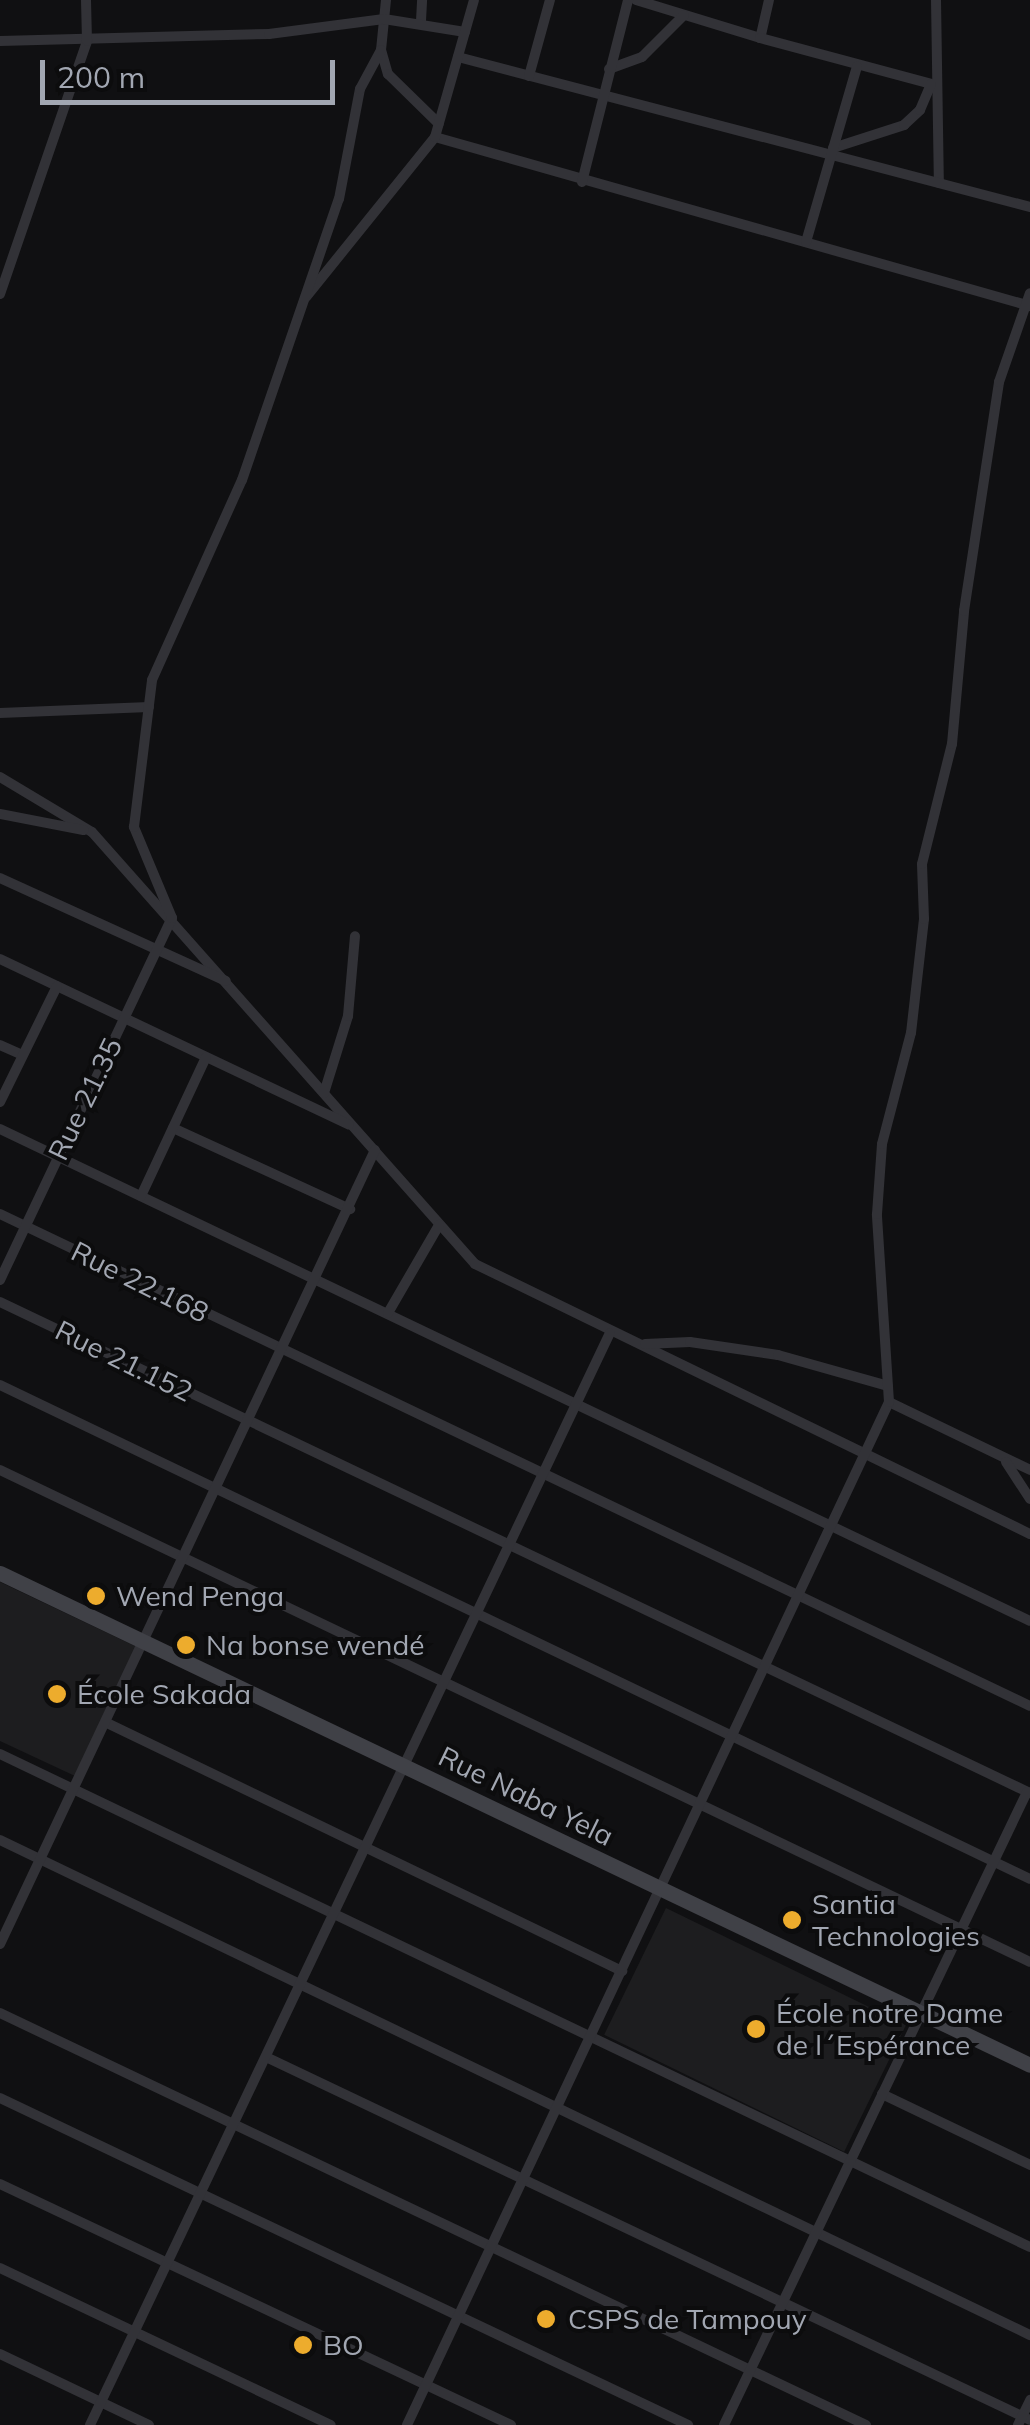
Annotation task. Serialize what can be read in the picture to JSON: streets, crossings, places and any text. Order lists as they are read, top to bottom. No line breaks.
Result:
{"streets":{"street":["Rue 21.35","Rue 22.168","Rue 21.152","Rue Naba Yela"]},"crossings":[["Rue 21.35","Rue 22.168"]],"places":["Wend Penga","Na bonse wendé","École Sakada","Santia Technologies","École notre Dame de l´Espérance","CSPS de Tampouy","BO"],"scale_bar":"200 m"}
